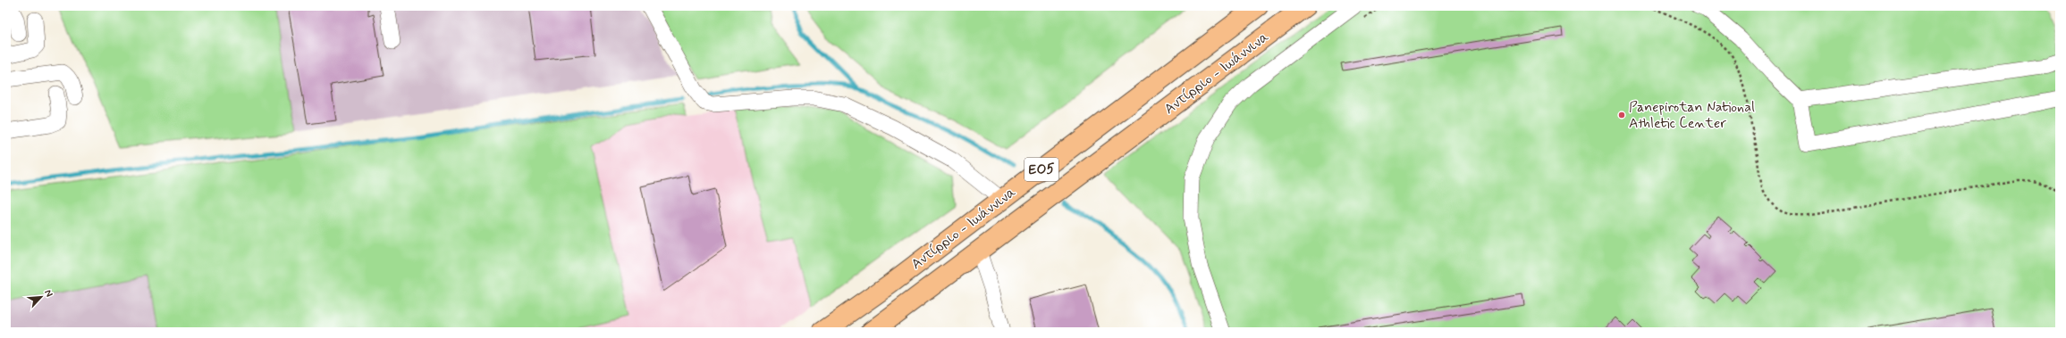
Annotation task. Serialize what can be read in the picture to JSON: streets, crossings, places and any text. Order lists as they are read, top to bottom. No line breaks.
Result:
{"streets":{"highway":["Αντίρριο - Ιωάννινα","ΕΟ5"]},"places":["Panepirotan National Athletic Center"],"north":"top right"}
